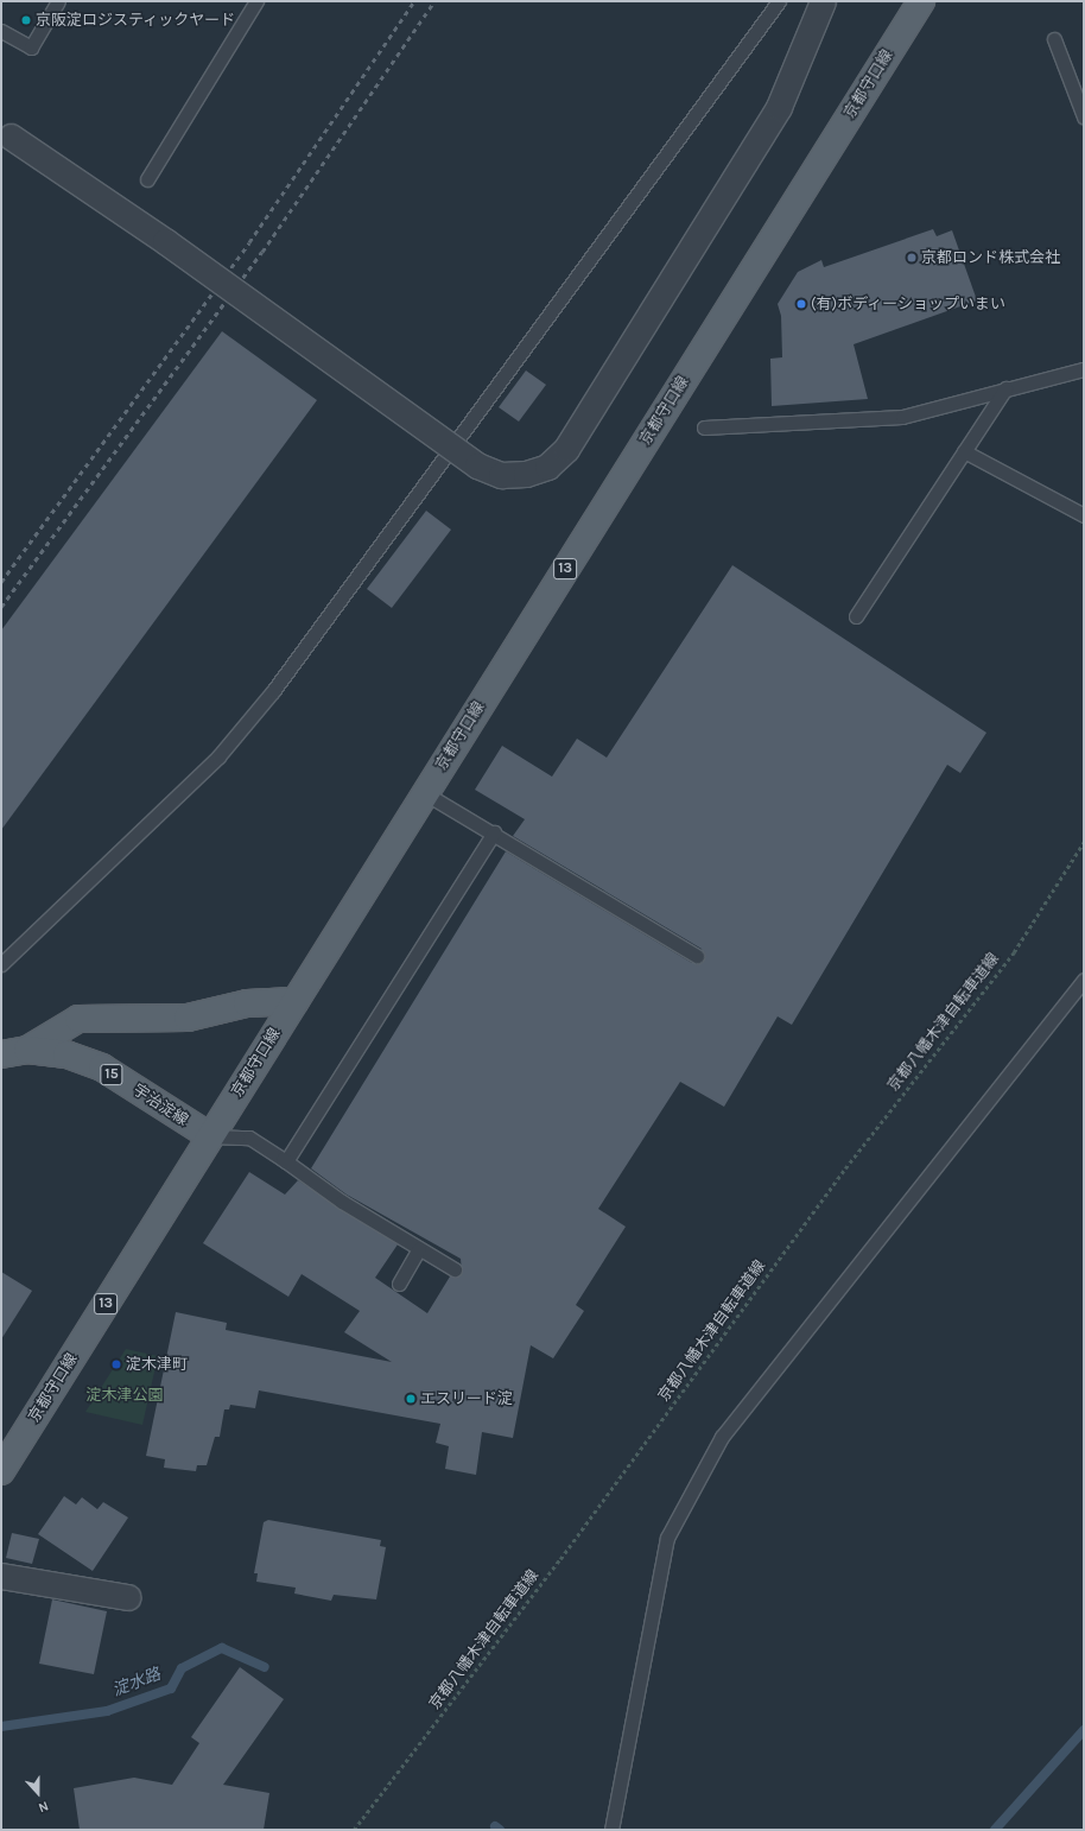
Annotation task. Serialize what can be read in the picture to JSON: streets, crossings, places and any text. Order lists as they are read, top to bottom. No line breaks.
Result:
{"streets":{"main road":["京都守口線","13","15","宇治淀線"],"path":["京都八幡木津自転車道線"]},"crossings":[["京都守口線","宇治淀線"]],"water":["淀水路"],"parks":["淀木津公園"],"places":["京阪淀ロジスティックヤード","京都ロンド株式会社","(有)ボディーショップいまい","淀木津町","エスリード淀"],"north":"bottom"}
